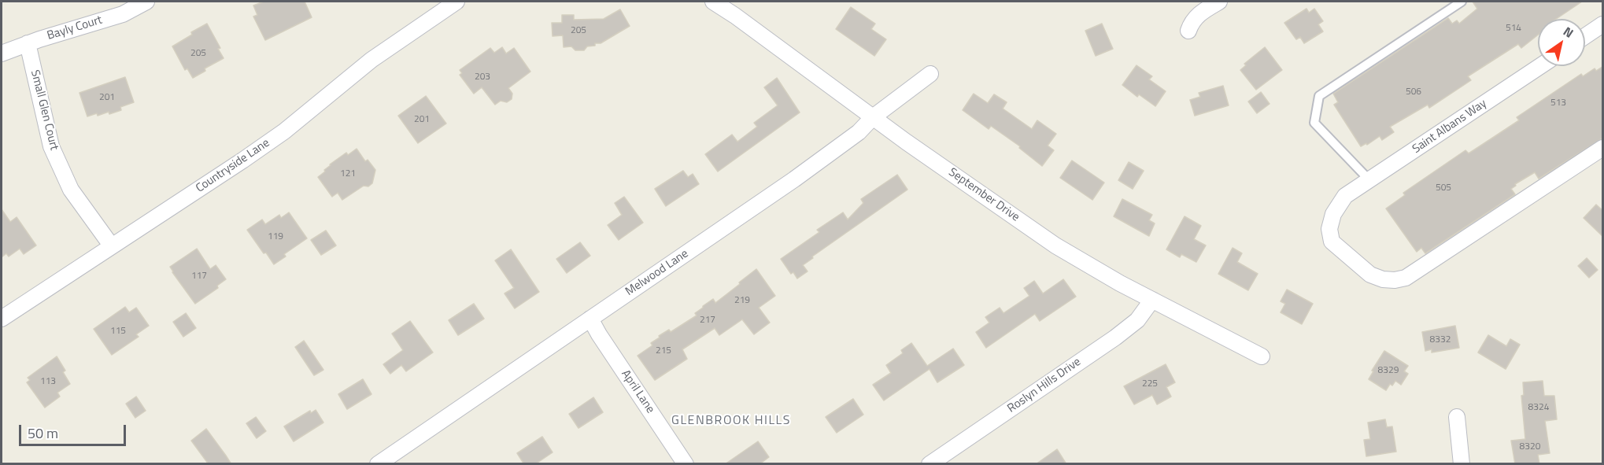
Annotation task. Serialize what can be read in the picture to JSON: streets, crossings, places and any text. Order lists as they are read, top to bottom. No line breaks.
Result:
{"streets":{"street":["Bayly Court","Small Glen Court","Saint Albans Way","Countryside Lane","September Drive","Melwood Lane","Roslyn Hills Drive","April Lane"]},"crossings":[["Bayly Court","Small Glen Court"],["Small Glen Court","Countryside Lane"],["September Drive","Melwood Lane"],["September Drive","Roslyn Hills Drive"],["Melwood Lane","April Lane"]],"districts":["GLENBROOK HILLS"],"house_numbers":["514","205","205","203","506","201","513","201","121","505","119","117","219","217","115","8332","215","8329","113","225","8324","8320"],"scale_bar":"50 m","north":"top right"}
